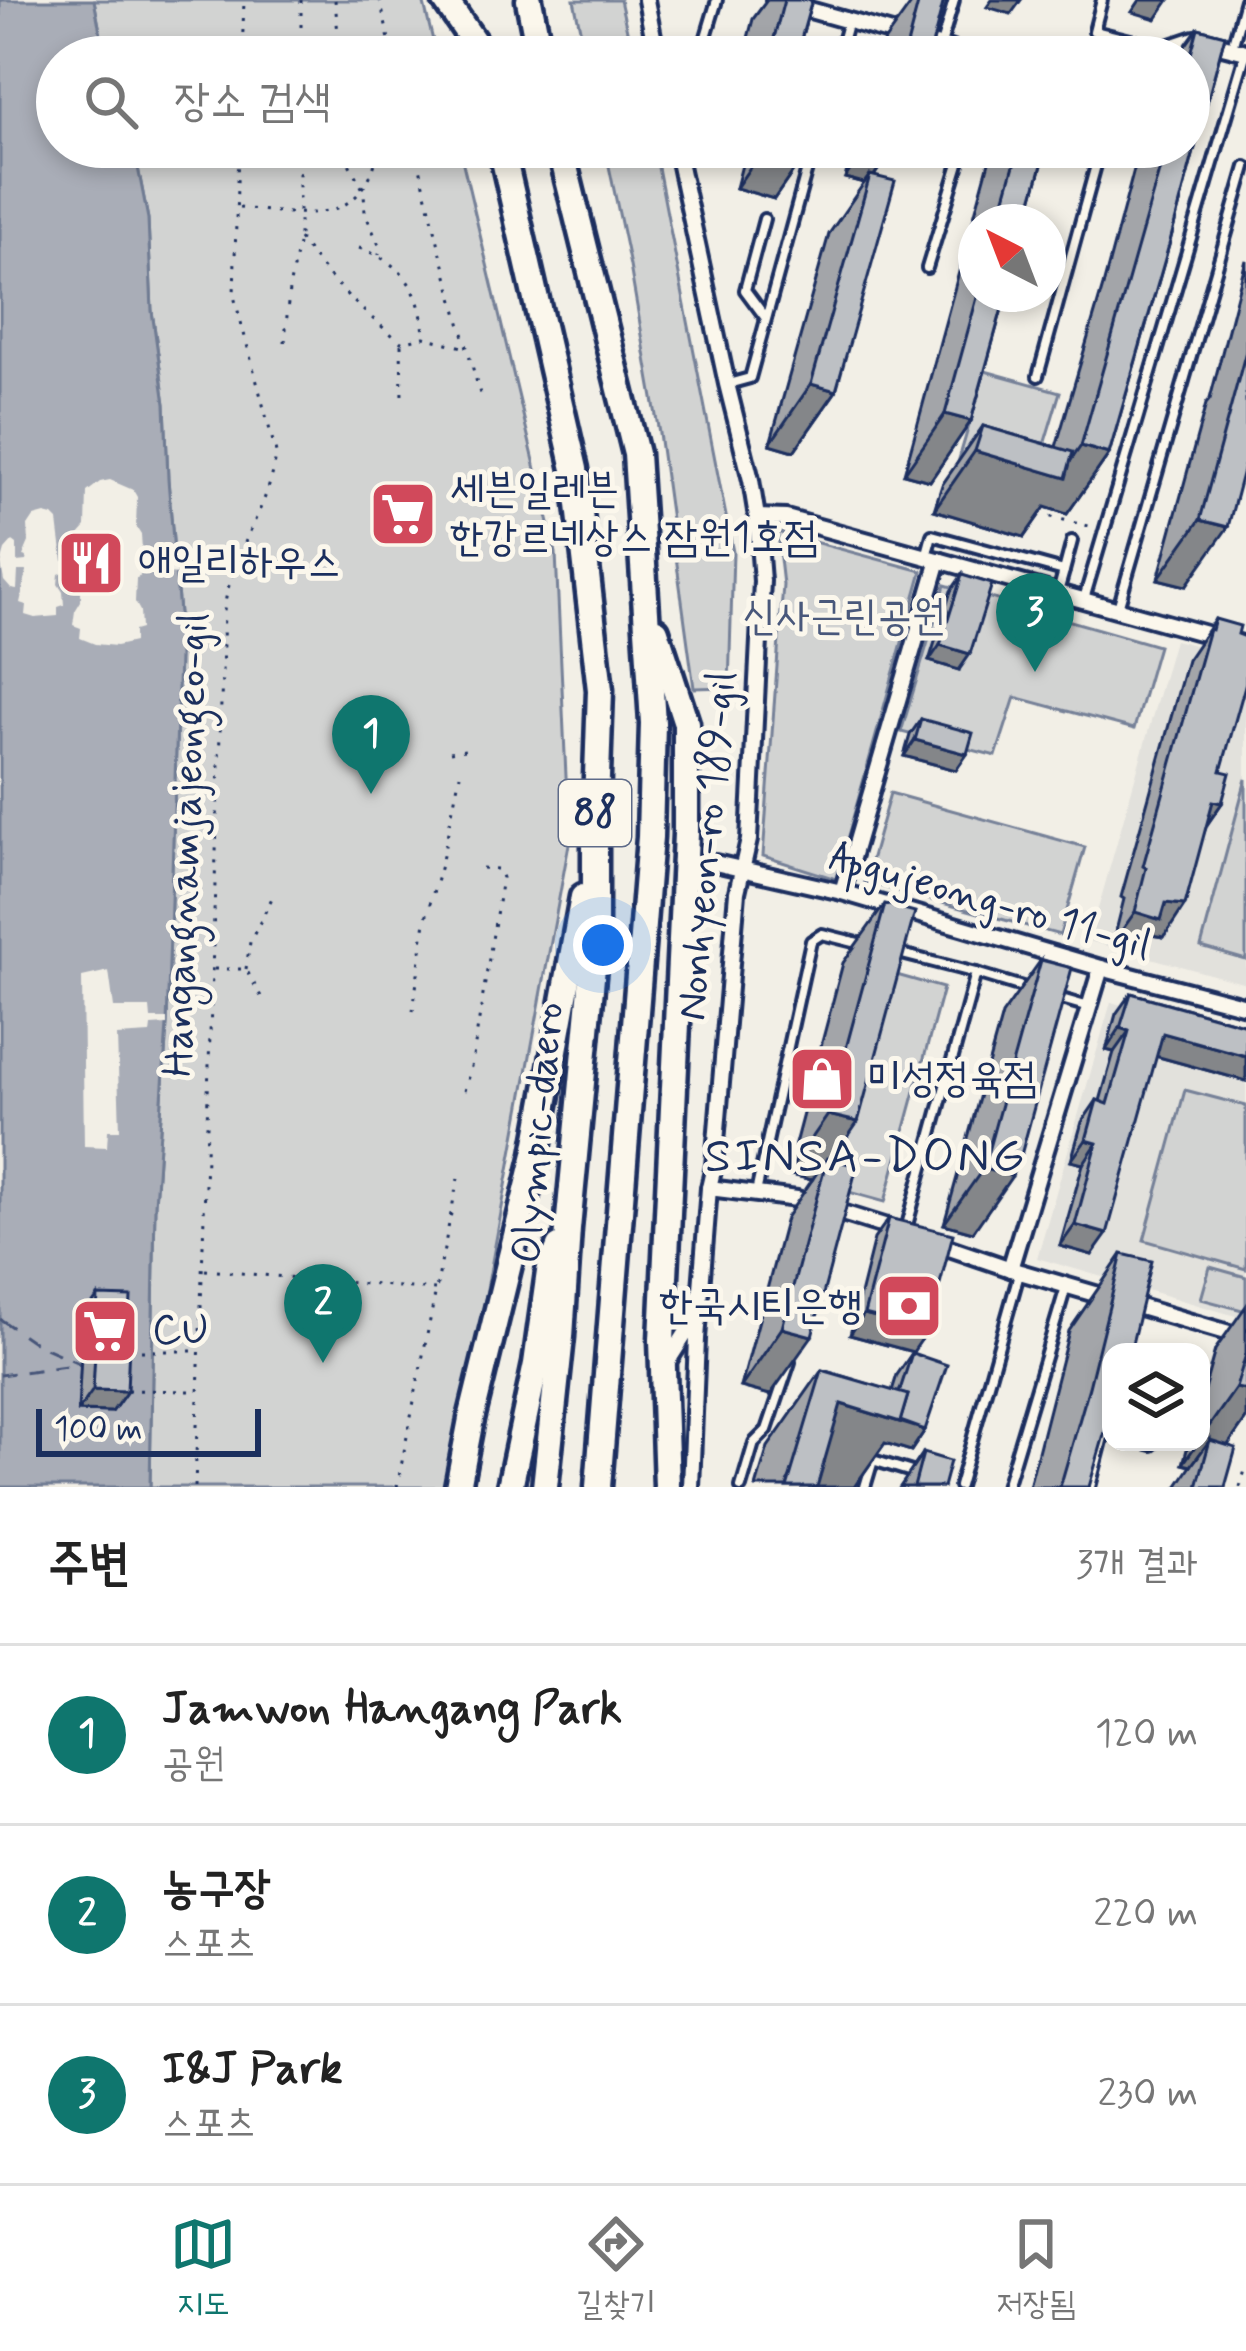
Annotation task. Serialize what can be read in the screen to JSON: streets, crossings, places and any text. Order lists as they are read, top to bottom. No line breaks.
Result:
{"streets":{"highway":["88","Olympic-daero"],"street":["Nonhyeon-ro 189-gil","Apgujeong-ro 11-gil"],"path":["Hangangnamjajeongeo-gil"]},"crossings":[["Nonhyeon-ro 189-gil","Apgujeong-ro 11-gil"]],"districts":["SINSA-DONG"],"parks":["신사근린공원"],"places":{"supermarket":["세븐일레븐 한강르네상스 잠원1호점","CU"],"restaurant":["애일리하우스"],"shop":["미성정육점"],"bank":["한국시티은행"]},"scale_bar":"100 m","north":"top left","page":{"search":"장소 검색","pins":["3","1","2"],"scale":"100 m","heading":["주변","3개 결과"],"list":[{"mark":"1","name":"Jamwon Hangang Park","note":"공원","value":"120 m"},{"mark":"2","name":"농구장","note":"스포츠","value":"220 m"},{"mark":"3","name":"I&J Park","note":"스포츠","value":"230 m"}],"nav":["지도","길찾기","저장됨"]}}
